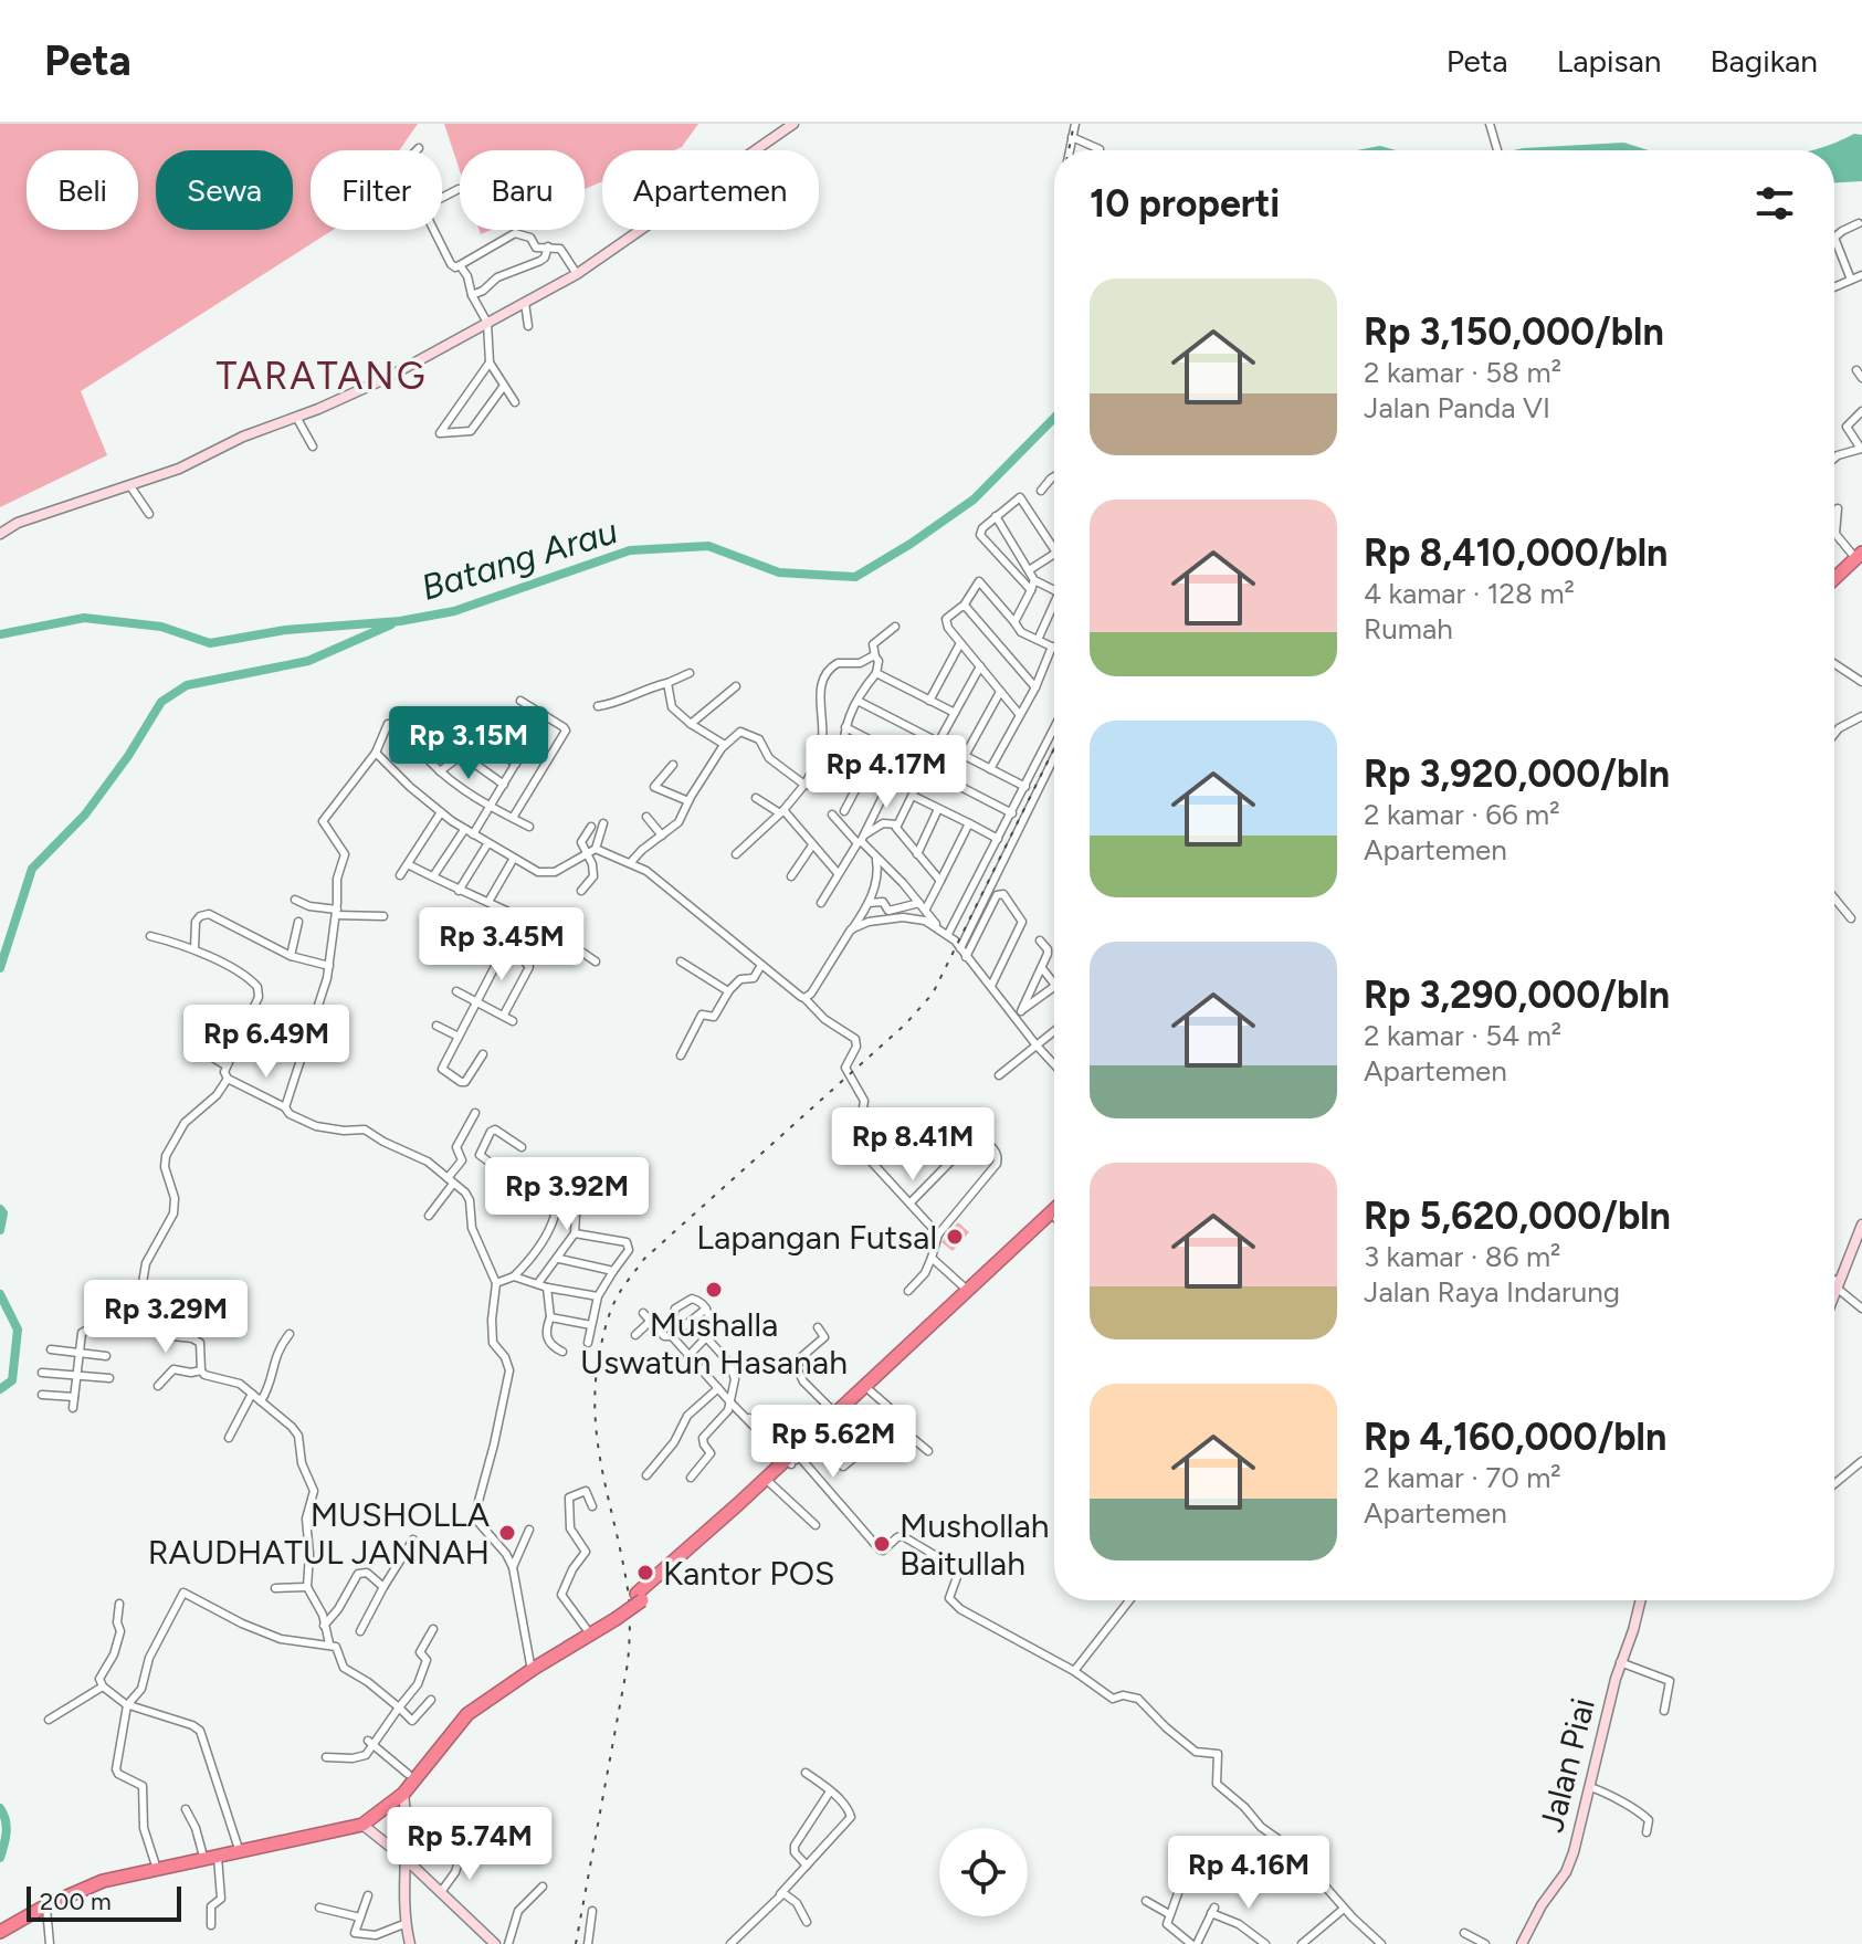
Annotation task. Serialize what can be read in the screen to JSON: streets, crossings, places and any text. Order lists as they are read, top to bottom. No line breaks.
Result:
{"streets":{"street":["Jalan Piai"]},"districts":["TARATANG"],"water":["Batang Arau"],"places":["Lapangan Futsal","Mushalla Uswatun Hasanah","MUSHOLLA RAUDHATUL JANNAH","Mushollah Baitullah","Kantor POS"],"scale_bar":"200 m","page":{"header":"Peta","nav":["Peta","Lapisan","Bagikan"],"chip":["Beli","Sewa","Filter","Baru","Apartemen"],"heading":"10 properti","list":[{"name":"Rp 3,150,000/bln","note":"2 kamar · 58 m² · Jalan Panda VI"},{"name":"Rp 8,410,000/bln","note":"4 kamar · 128 m² · Rumah"},{"name":"Rp 3,920,000/bln","note":"2 kamar · 66 m² · Apartemen"},{"name":"Rp 3,290,000/bln","note":"2 kamar · 54 m² · Apartemen"},{"name":"Rp 5,620,000/bln","note":"3 kamar · 86 m² · Jalan Raya Indarung"},{"name":"Rp 4,160,000/bln","note":"2 kamar · 70 m² · Apartemen"}],"price":["Rp 3.15M","Rp 4.17M","Rp 3.45M","Rp 6.49M","Rp 8.41M","Rp 3.92M","Rp 3.29M","Rp 5.62M","Rp 5.74M","Rp 4.16M"],"scale":"200 m"}}
